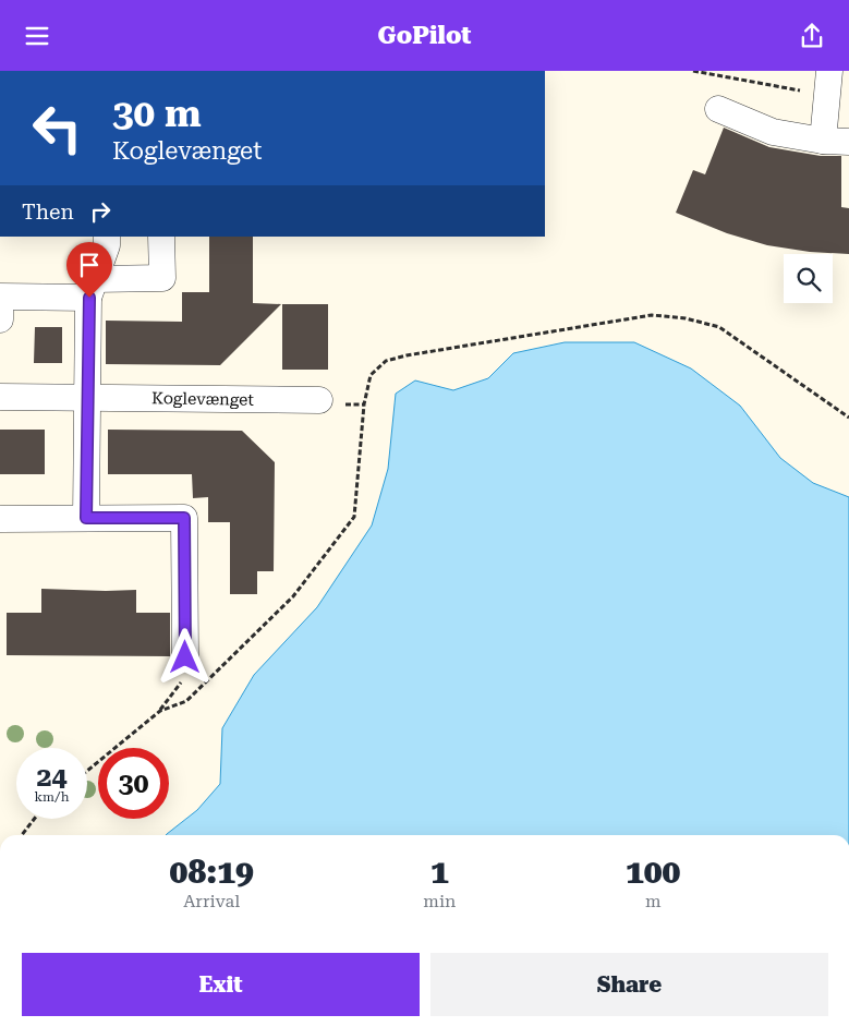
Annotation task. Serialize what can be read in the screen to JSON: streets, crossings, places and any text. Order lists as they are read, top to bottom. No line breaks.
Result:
{"streets":{"street":["Koglevænget"]},"page":{"header":"GoPilot","turn":["30 m","Koglevænget"],"then":"Then","speed":"24 km/h","limit":"30","eta":["08:19","Arrival","1","min","100","m"],"buttons":["Exit","Share"]}}
